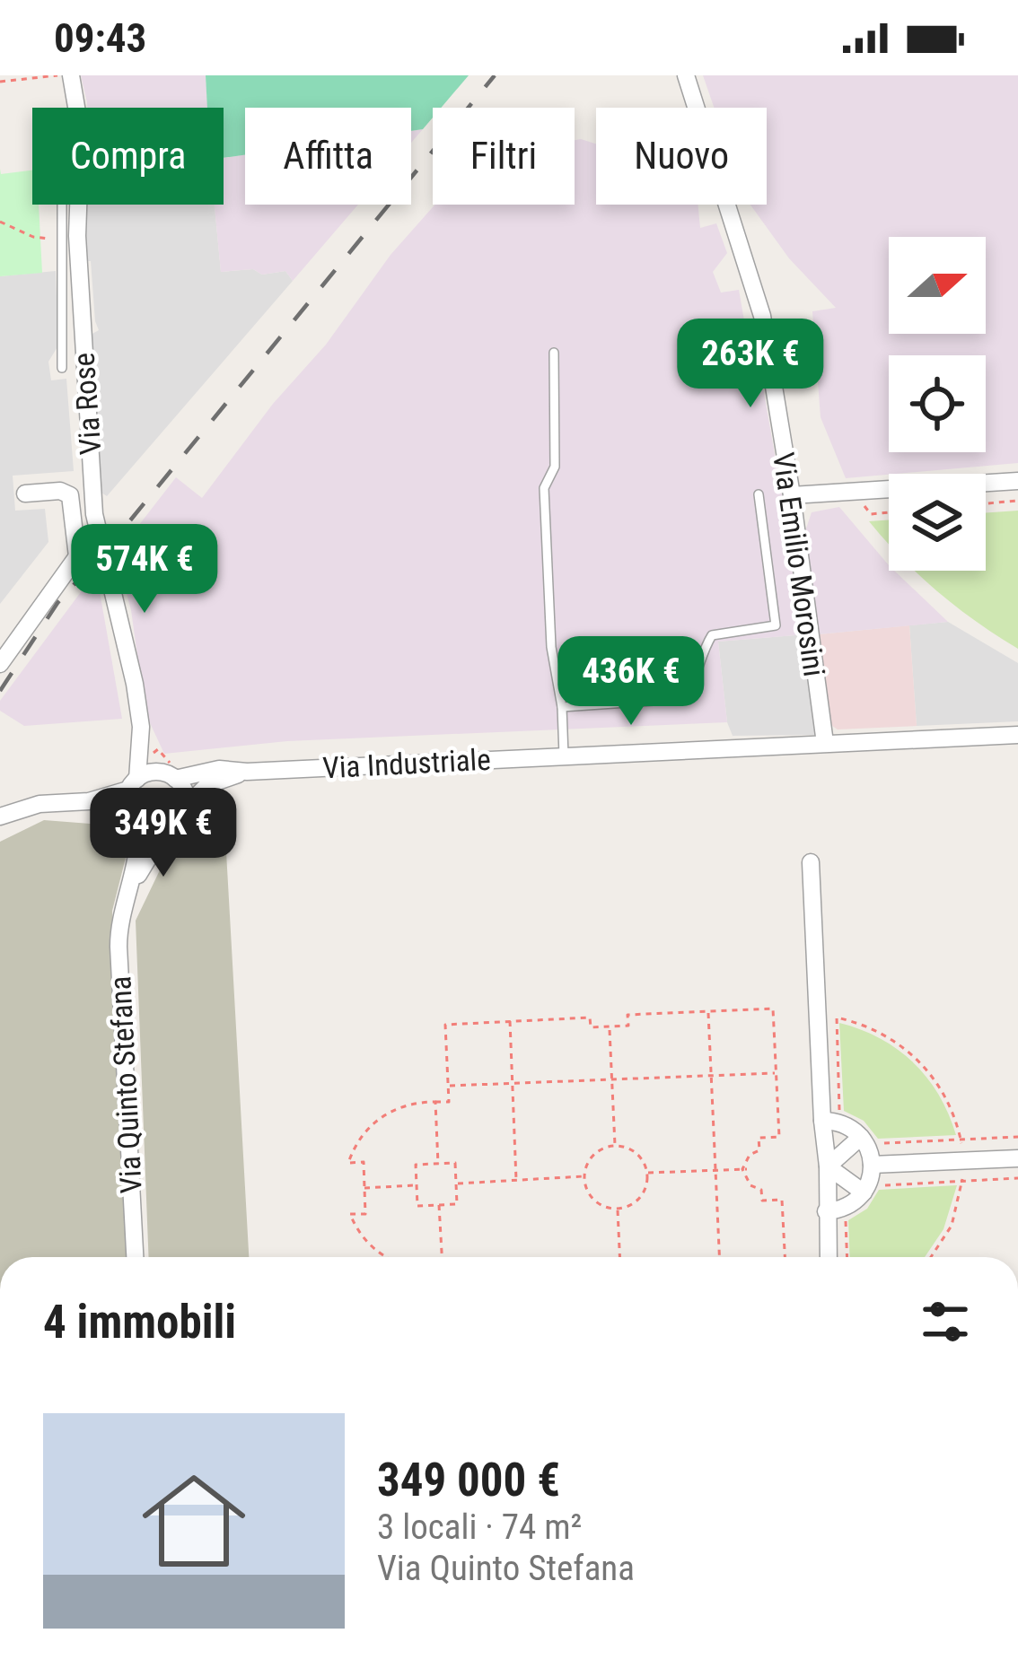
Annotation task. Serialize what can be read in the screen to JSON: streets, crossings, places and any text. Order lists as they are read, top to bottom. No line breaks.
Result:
{"streets":{"street":["Via Rose","Via Emilio Morosini","Via Industriale","Via Quinto Stefana"]},"crossings":[["Via Rose","Via Industriale"],["Via Rose","Via Quinto Stefana"],["Via Emilio Morosini","Via Industriale"],["Via Industriale","Via Quinto Stefana"]],"north":"right","page":{"status":"09:43","chip":["Compra","Affitta","Filtri","Nuovo"],"price":["263K €","574K €","436K €","349K €"],"heading":"4 immobili","list":[{"name":"349 000 €","note":"3 locali · 74 m² · Via Quinto Stefana"}]}}
